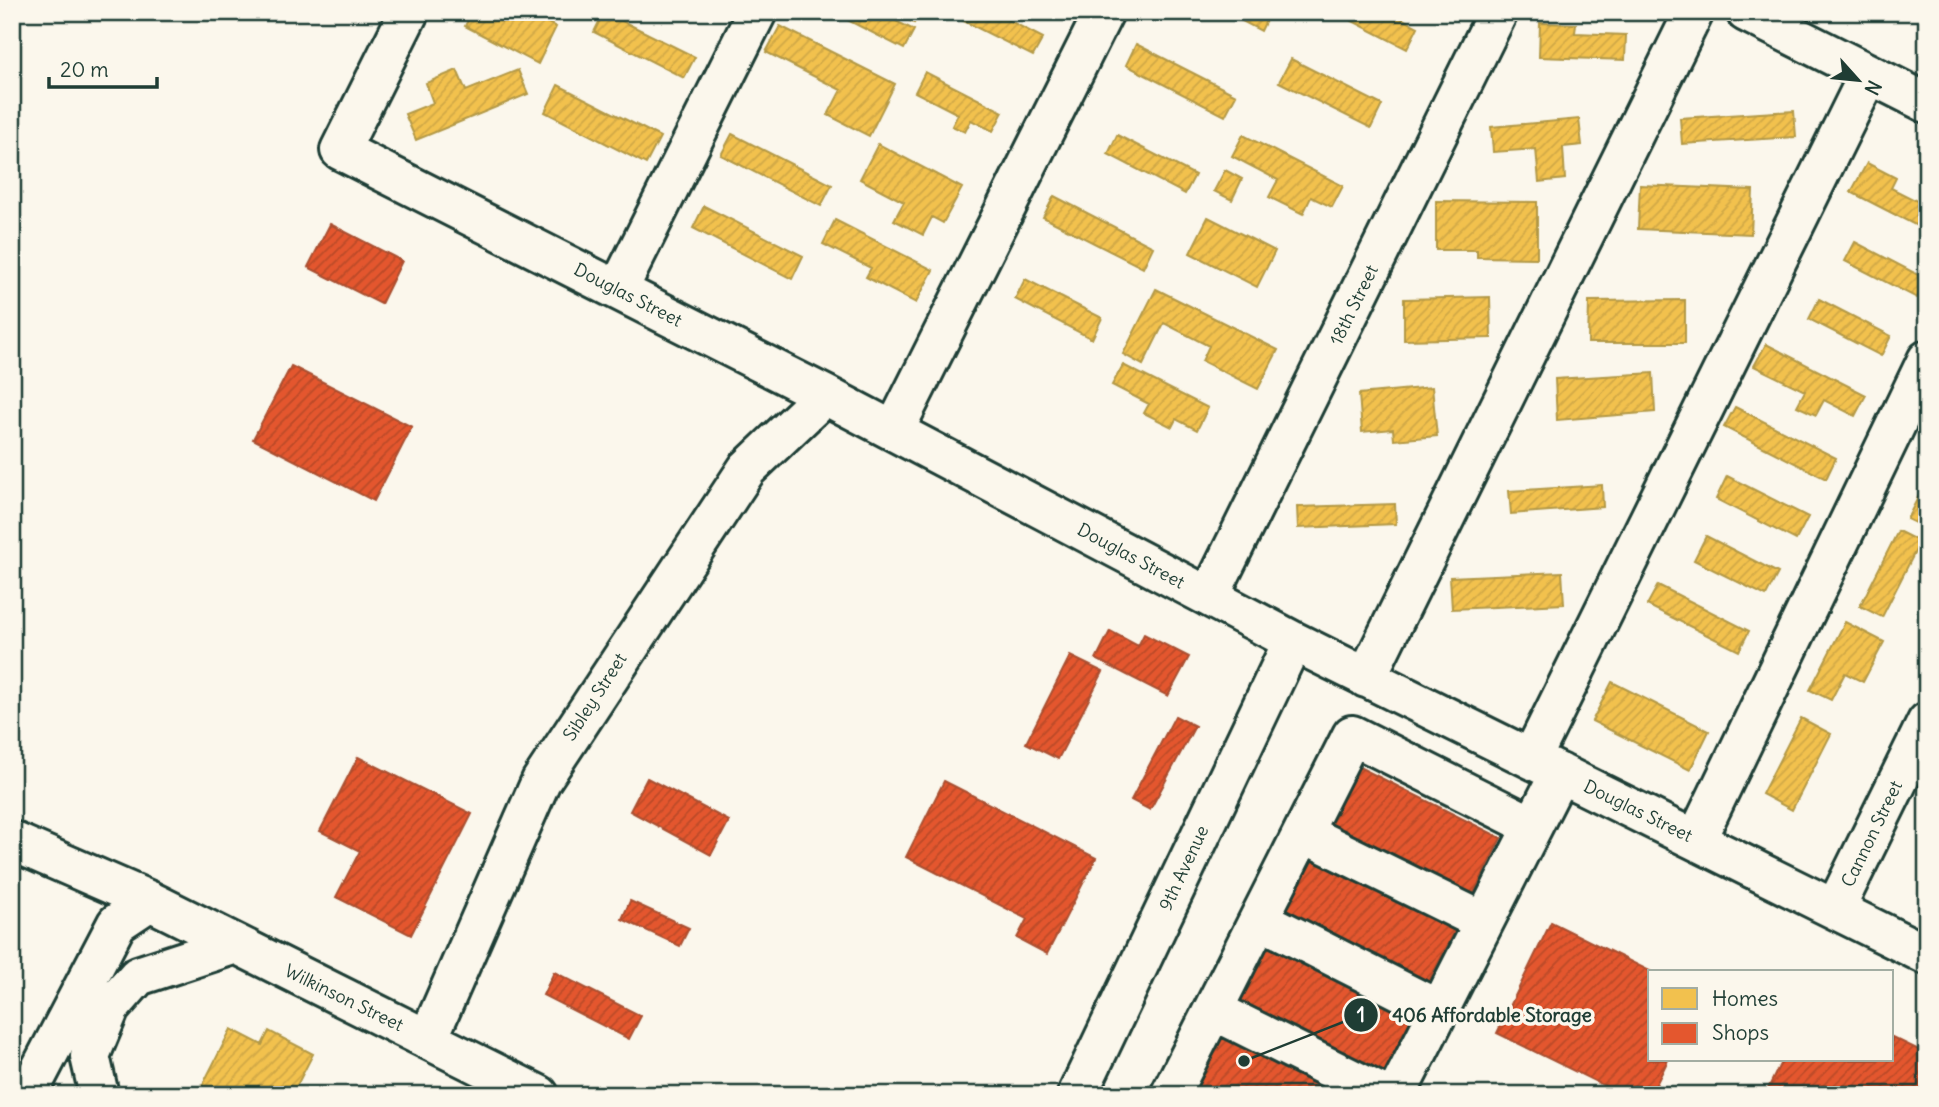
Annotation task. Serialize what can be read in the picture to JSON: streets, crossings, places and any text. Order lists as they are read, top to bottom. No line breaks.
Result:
{"streets":{"street":["Douglas Street","18th Street","Sibley Street","Cannon Street","9th Avenue","Wilkinson Street"]},"crossings":[["Douglas Street","18th Street"],["Douglas Street","Sibley Street"],["Douglas Street","Cannon Street"],["Douglas Street","9th Avenue"],["Sibley Street","Wilkinson Street"]],"places":["406 Affordable Storage"],"legend":["Homes","Shops"],"scale_bar":"20 m","north":"bottom right"}
